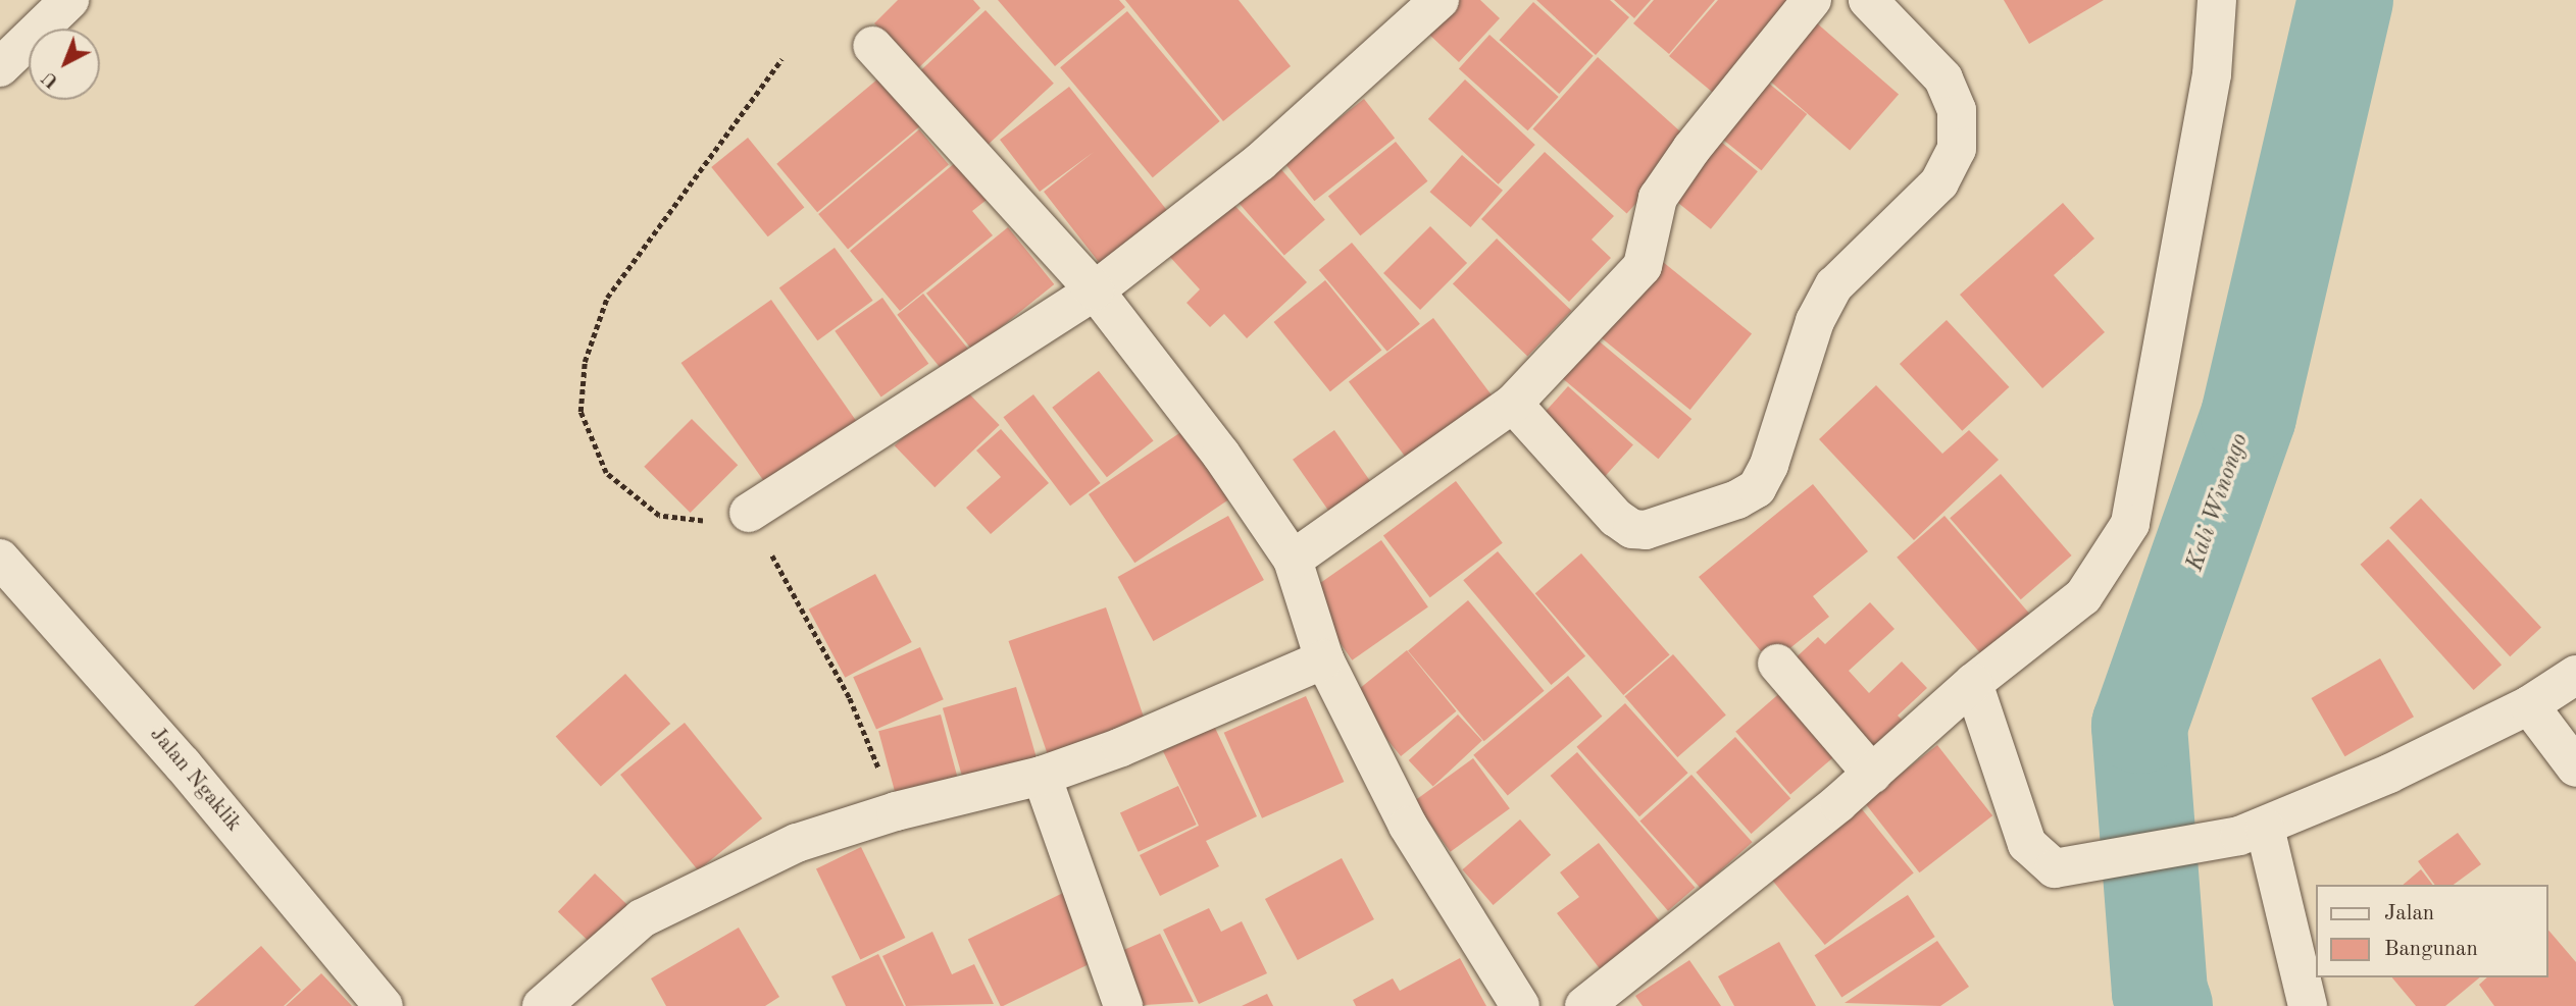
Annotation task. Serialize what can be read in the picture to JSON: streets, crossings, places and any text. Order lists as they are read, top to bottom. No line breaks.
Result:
{"streets":{"street":["Jalan Ngaklik"]},"water":["Kali Winongo"],"legend":["Jalan","Bangunan"],"north":"bottom left"}
